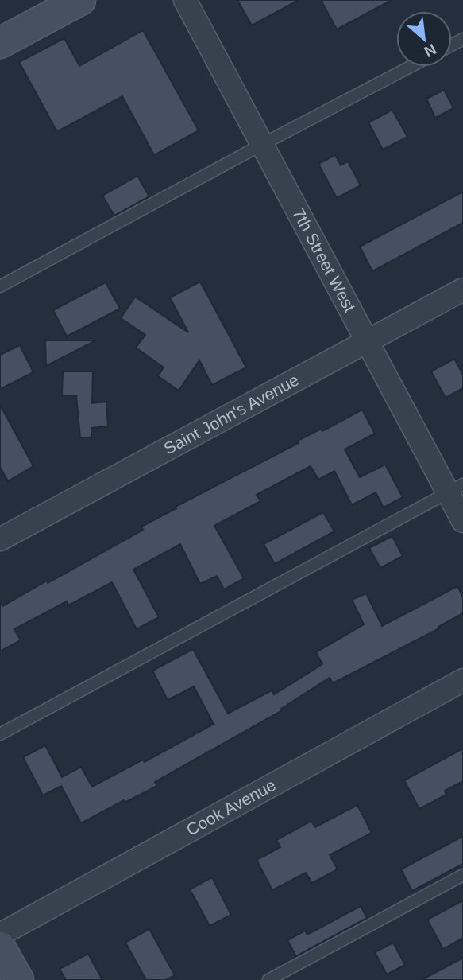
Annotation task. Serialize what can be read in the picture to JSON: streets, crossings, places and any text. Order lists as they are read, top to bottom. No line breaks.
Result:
{"streets":{"street":["7th Street West","Saint John's Avenue","Cook Avenue"]},"crossings":[["7th Street West","Saint John's Avenue"]],"north":"bottom right"}
